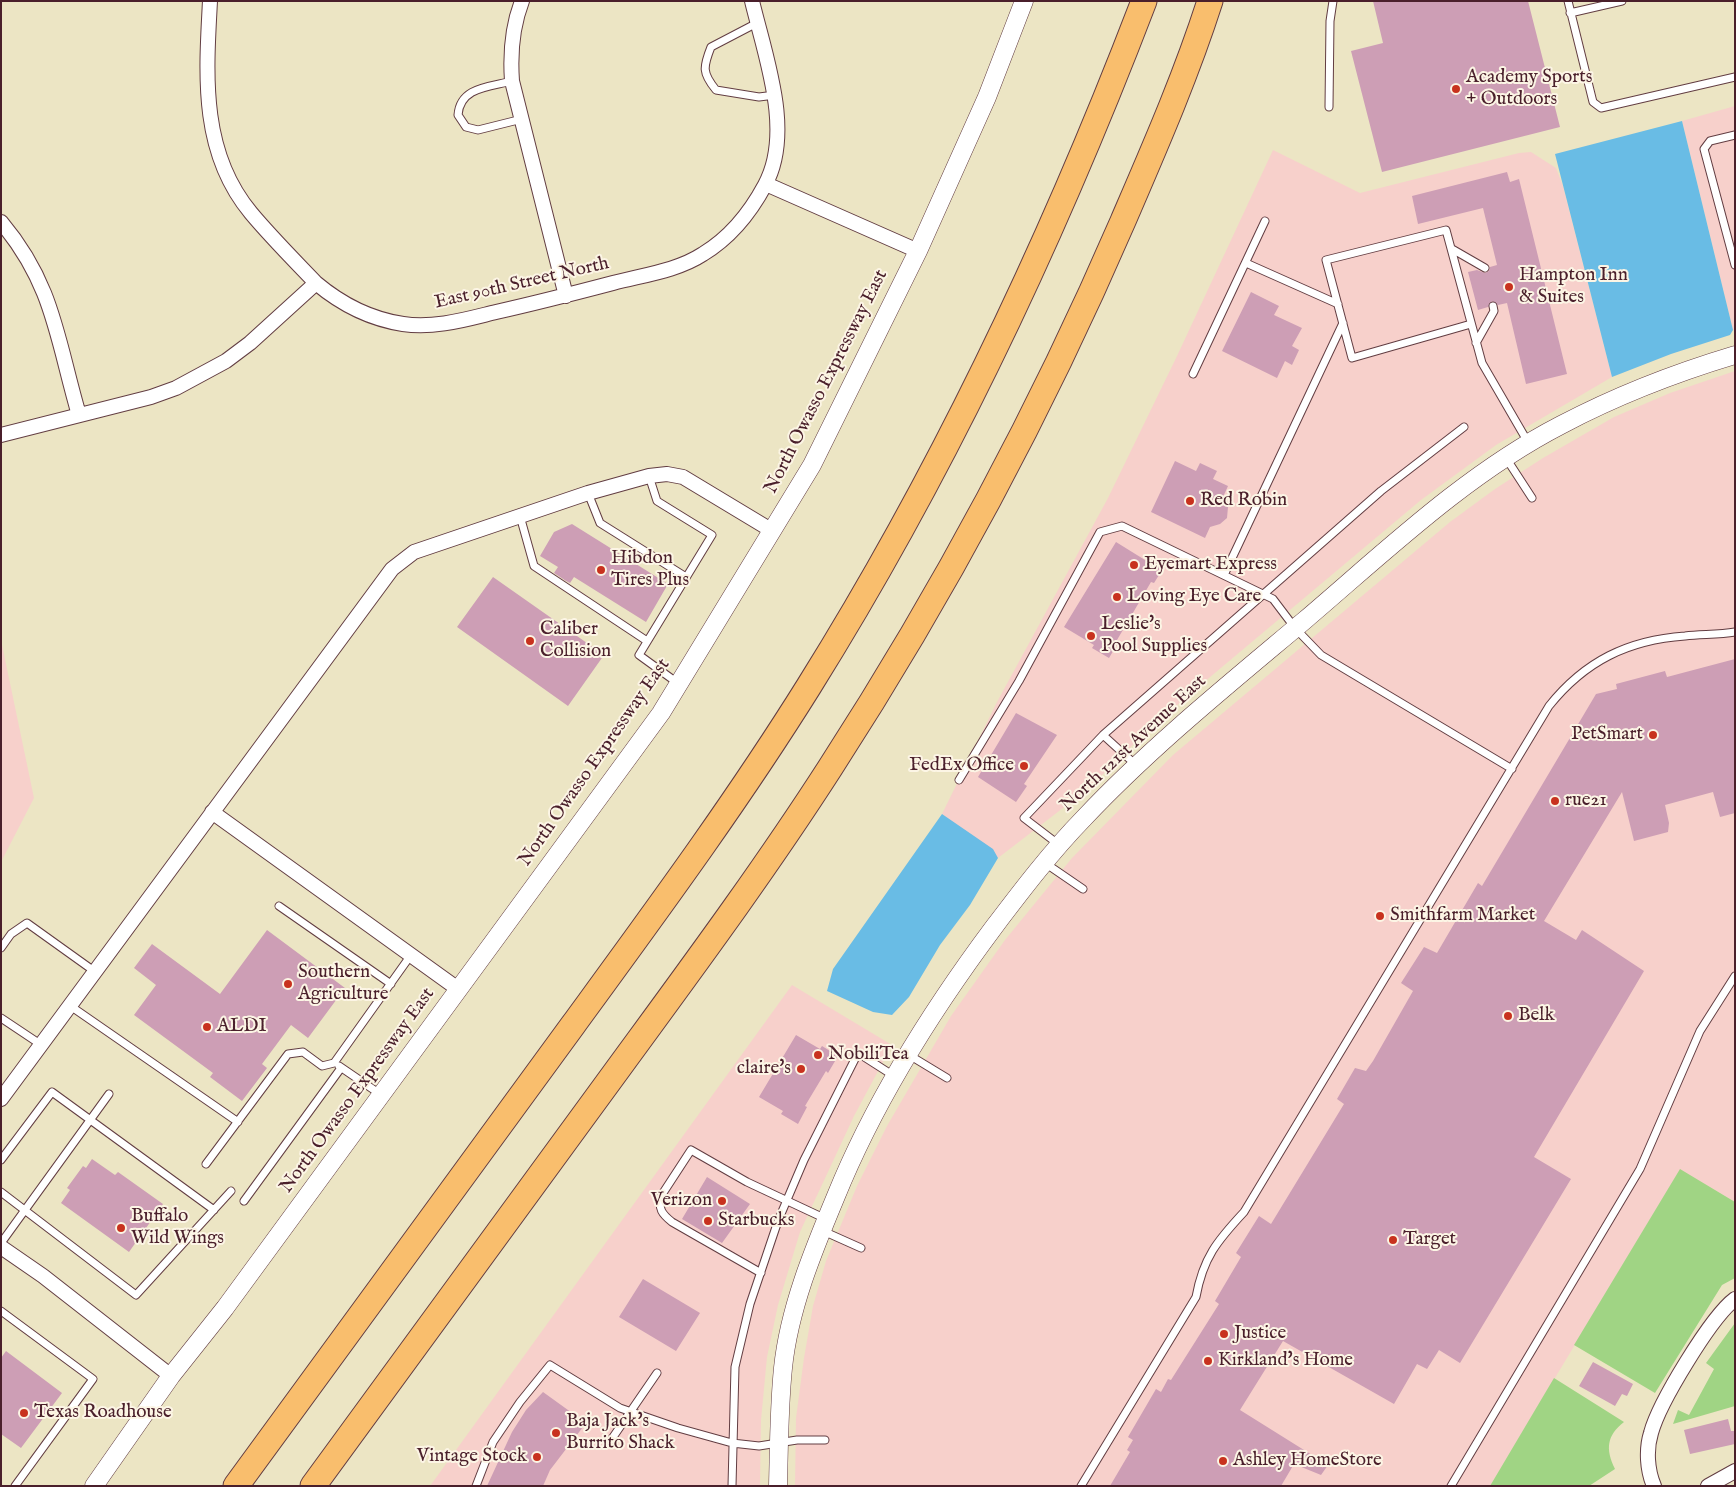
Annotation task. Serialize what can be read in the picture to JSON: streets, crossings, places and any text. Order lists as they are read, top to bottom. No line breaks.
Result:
{"streets":{"street":["East 90th Street North","North Owasso Expressway East","North 121st Avenue East"]},"places":["Academy Sports + Outdoors","Hampton Inn & Suites","Red Robin","Eyemart Express","Hibdon Tires Plus","Loving Eye Care","Leslie's Pool Supplies","Caliber Collision","PetSmart","FedEx Office","rue21","Smithfarm Market","Southern Agriculture","Belk","ALDI","NobiliTea","claire's","Verizon","Starbucks","Buffalo Wild Wings","Target","Justice","Kirkland's Home","Texas Roadhouse","Baja Jack's Burrito Shack","Vintage Stock","Ashley HomeStore"]}
